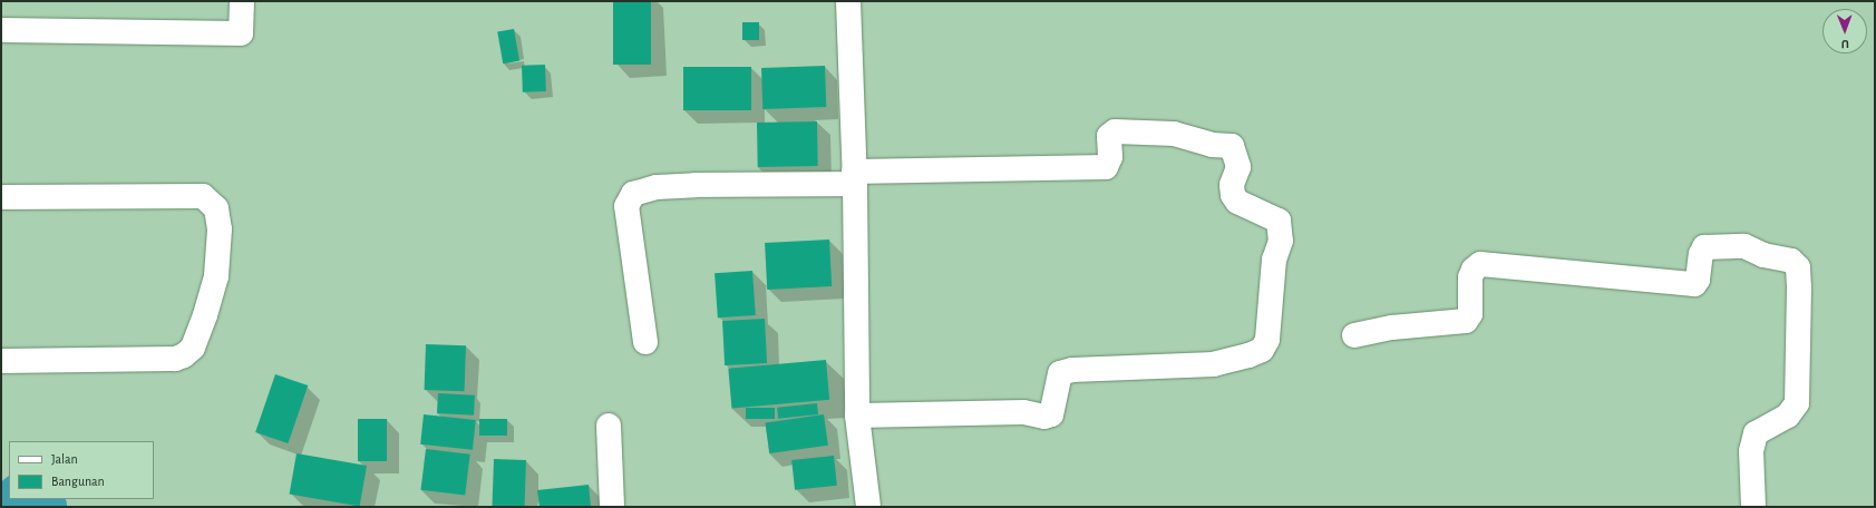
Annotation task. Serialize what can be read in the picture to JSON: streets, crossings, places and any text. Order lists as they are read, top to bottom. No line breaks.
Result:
{"legend":["Jalan","Bangunan"],"north":"bottom"}
